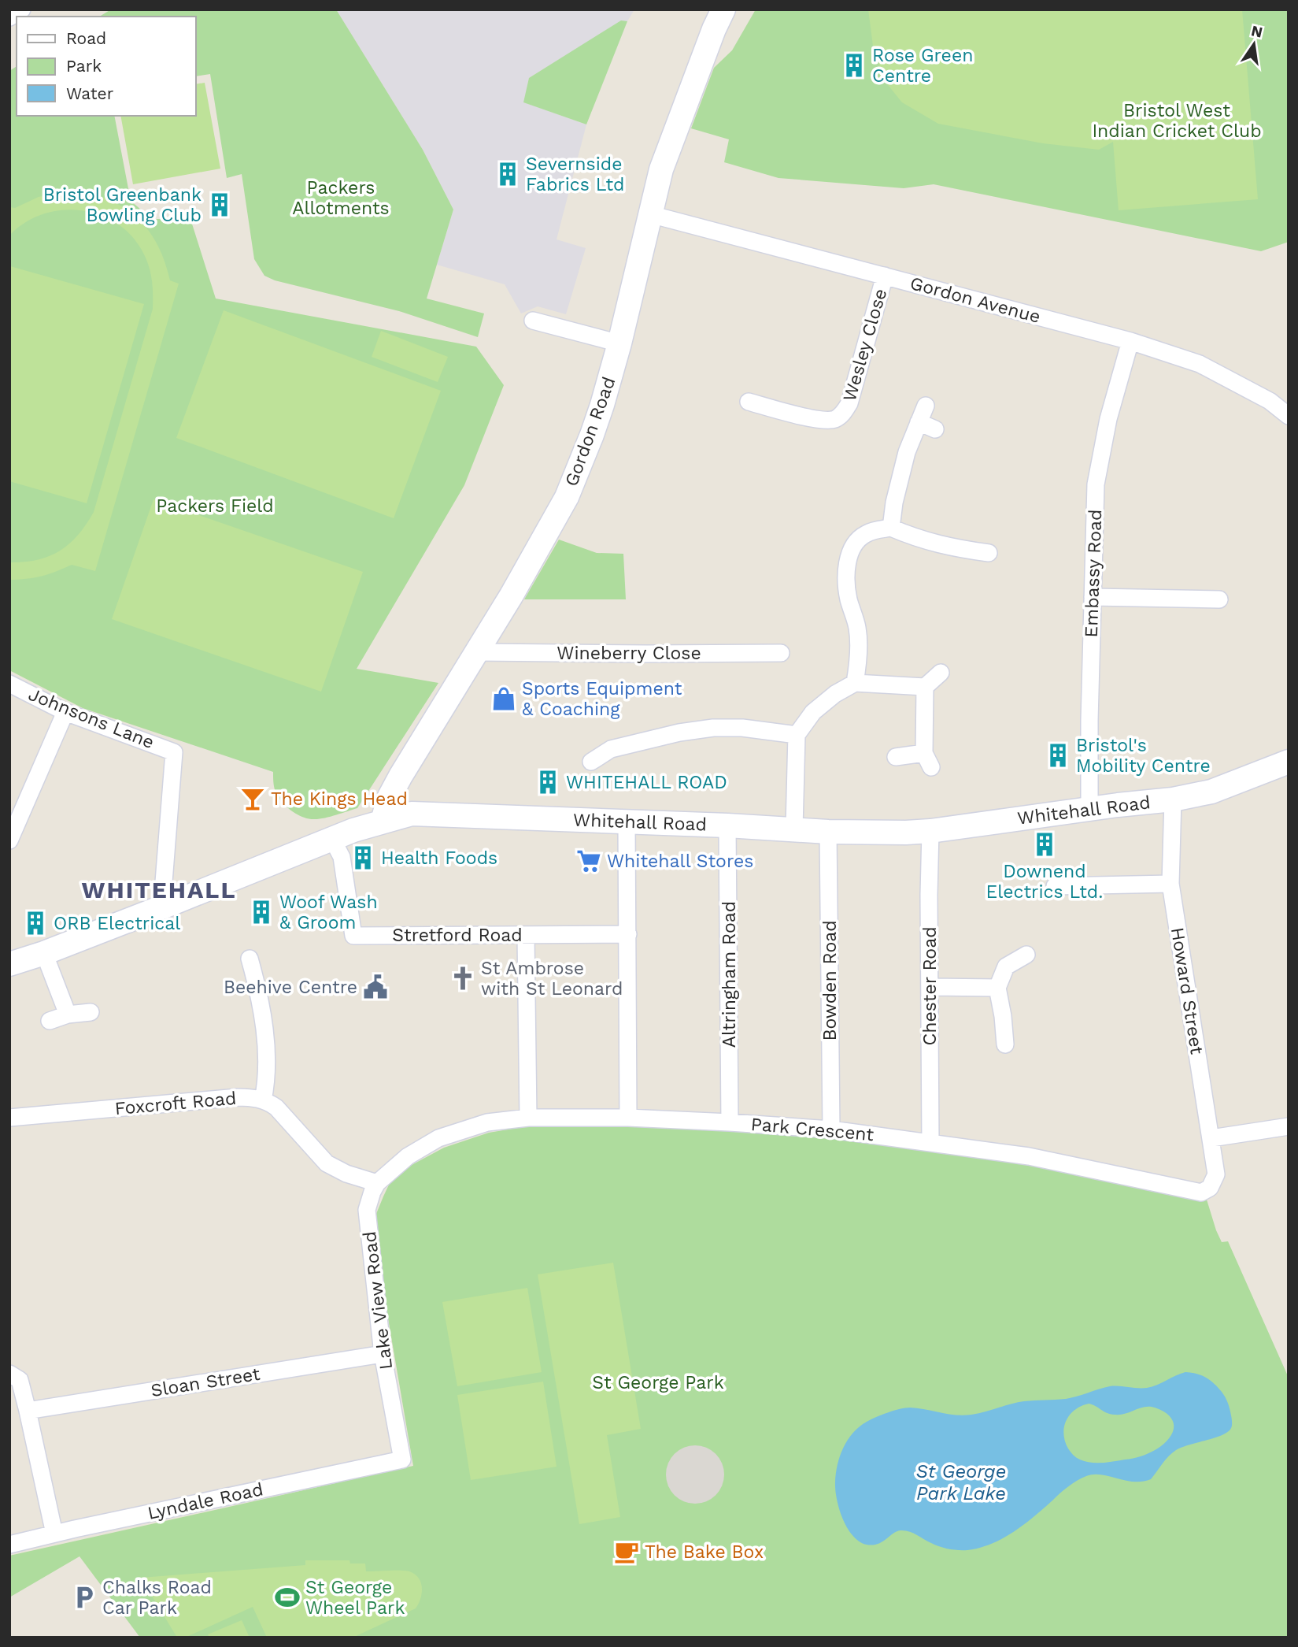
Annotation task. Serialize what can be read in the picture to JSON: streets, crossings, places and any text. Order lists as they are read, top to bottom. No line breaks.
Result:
{"streets":{"main road":["Gordon Road","Whitehall Road"],"street":["Gordon Avenue","Wesley Close","Embassy Road","Wineberry Close","Johnsons Lane","Stretford Road","Altringham Road","Bowden Road","Chester Road","Howard Street","Foxcroft Road","Park Crescent","Lake View Road","Sloan Street","Lyndale Road"]},"crossings":[["Gordon Avenue","Wesley Close"],["Gordon Avenue","Gordon Road"],["Gordon Avenue","Embassy Road"],["Gordon Road","Wineberry Close"],["Gordon Road","Whitehall Road"],["Embassy Road","Whitehall Road"],["Johnsons Lane","Whitehall Road"],["Whitehall Road","Stretford Road"],["Whitehall Road","Altringham Road"],["Whitehall Road","Bowden Road"],["Whitehall Road","Chester Road"],["Whitehall Road","Howard Street"],["Altringham Road","Park Crescent"],["Bowden Road","Park Crescent"],["Chester Road","Park Crescent"],["Howard Street","Park Crescent"],["Foxcroft Road","Lake View Road"],["Park Crescent","Lake View Road"],["Lake View Road","Sloan Street"],["Lake View Road","Lyndale Road"]],"districts":["WHITEHALL"],"water":["St George Park Lake"],"parks":["Bristol West Indian Cricket Club","Packers Allotments","Packers Field","St George Park"],"places":{"building":["Rose Green Centre","Severnside Fabrics Ltd","Bristol Greenbank Bowling Club","Bristol's Mobility Centre","WHITEHALL ROAD","Downend Electrics Ltd.","Health Foods","Woof Wash & Groom","ORB Electrical"],"shop":["Sports Equipment & Coaching"],"bar":["The Kings Head"],"supermarket":["Whitehall Stores"],"church":["St Ambrose with St Leonard"],"public building":["Beehive Centre"],"cafe":["The Bake Box"],"parking":["Chalks Road Car Park"],"sports":["St George Wheel Park"]},"legend":["Road","Park","Water"],"north":"top"}
